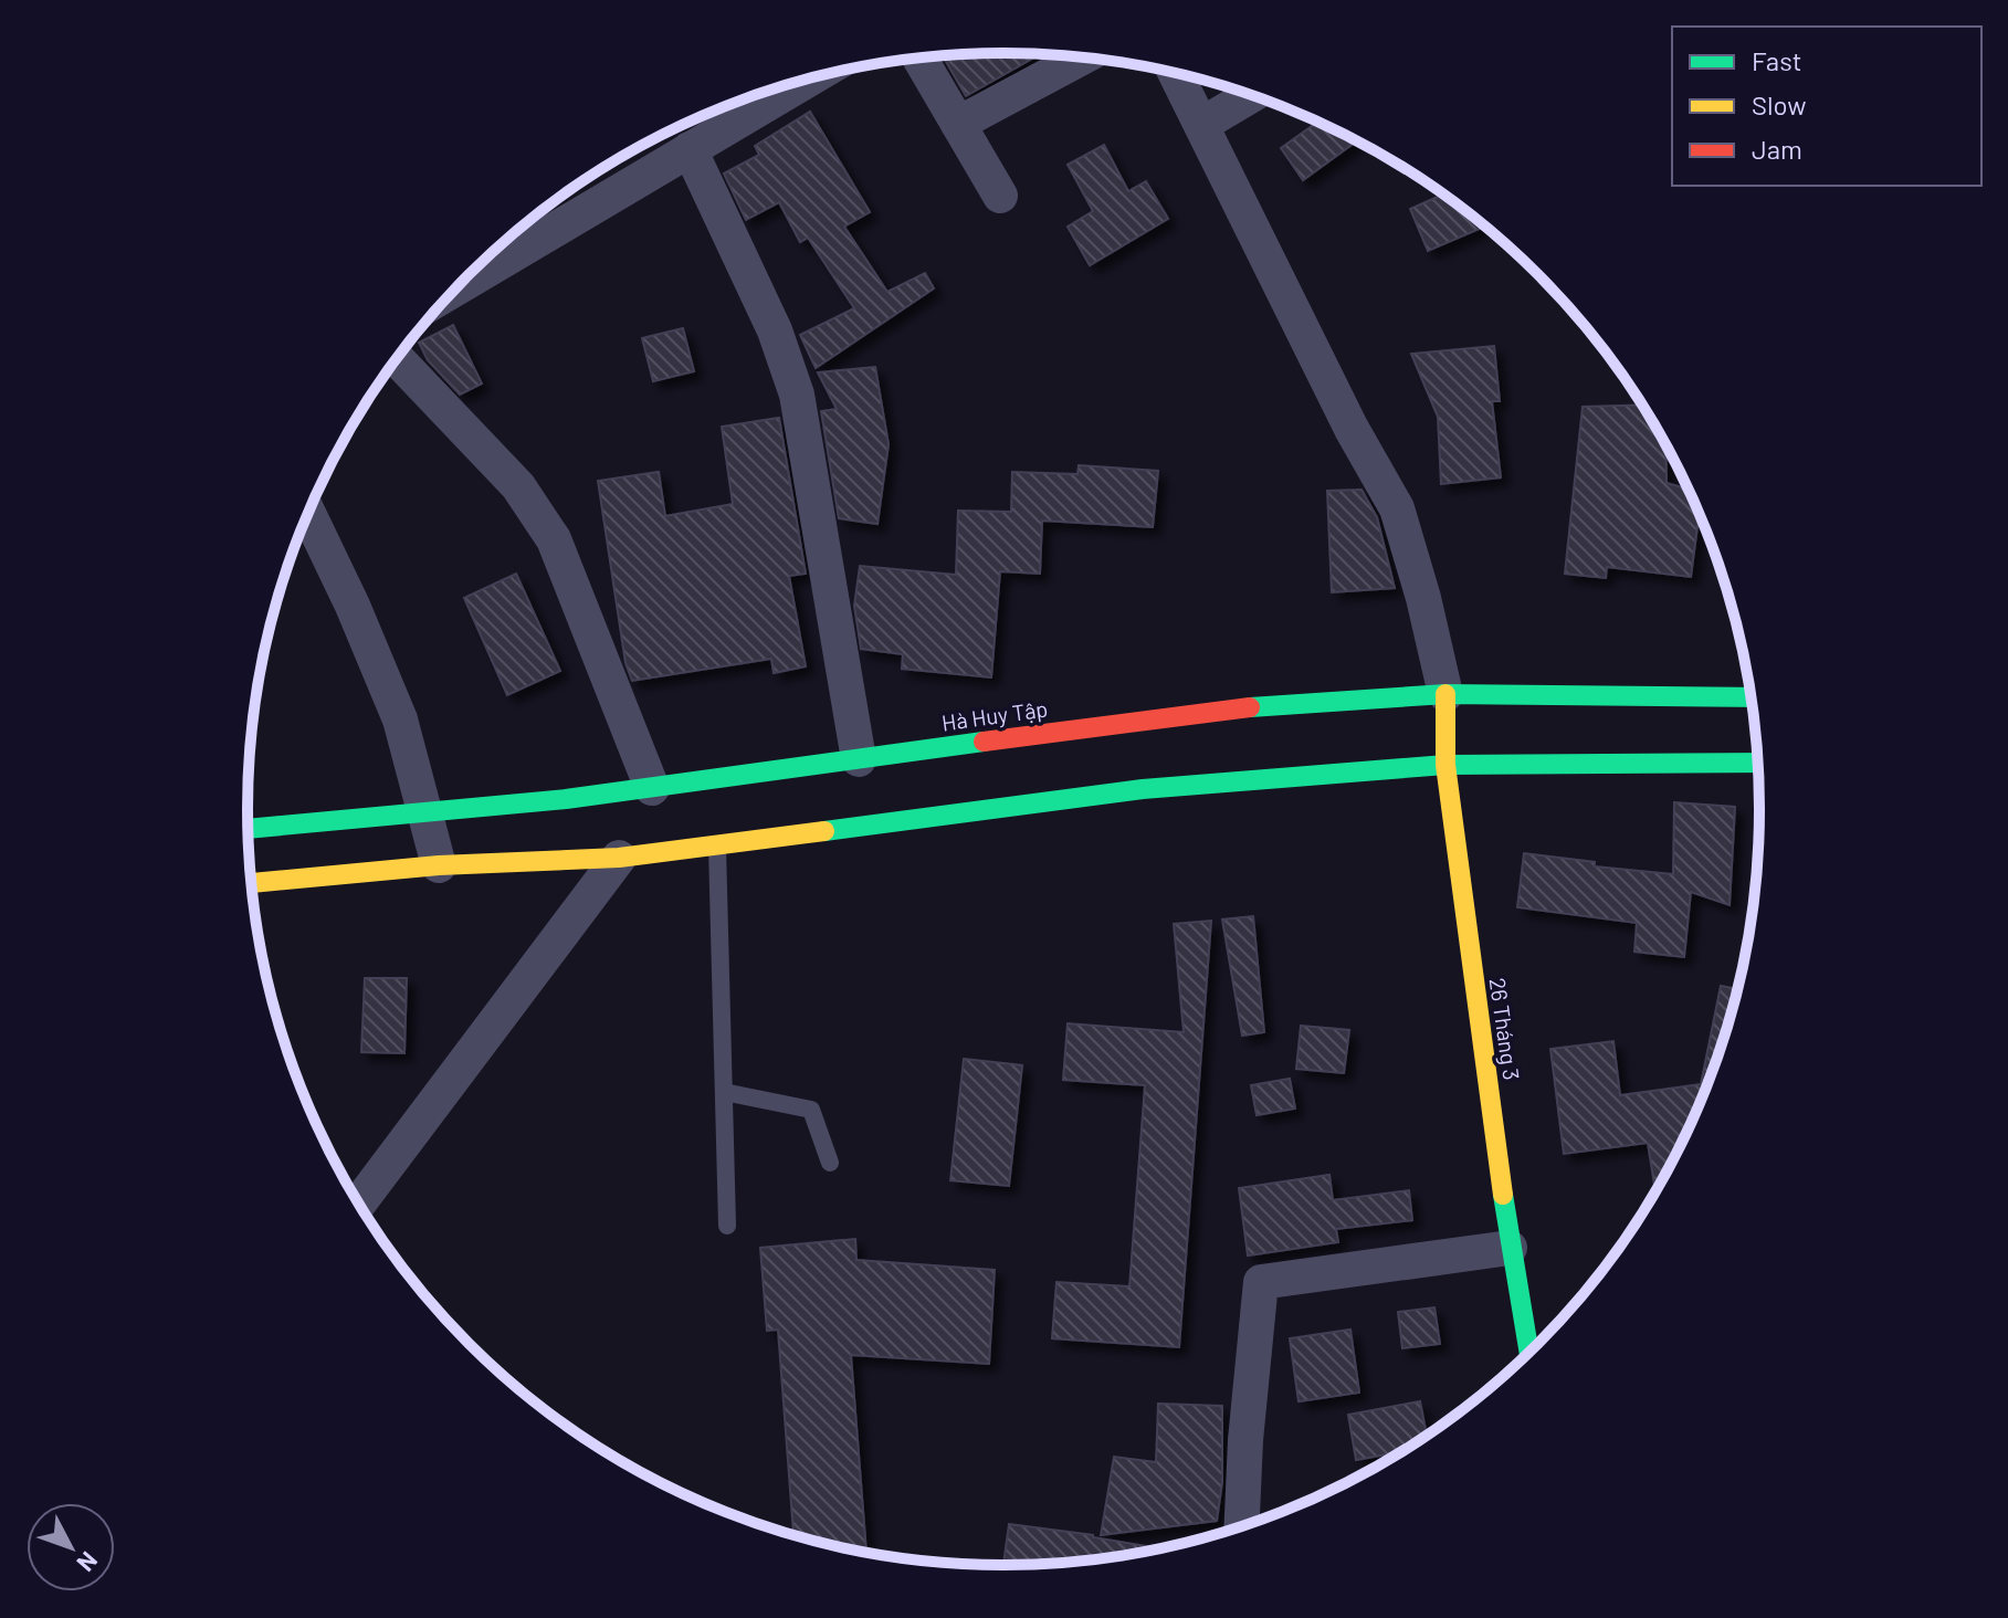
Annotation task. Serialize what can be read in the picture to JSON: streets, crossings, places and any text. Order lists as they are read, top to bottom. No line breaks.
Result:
{"streets":{"main road":["Hà Huy Tập","26 Tháng 3"]},"crossings":[["Hà Huy Tập","26 Tháng 3"]],"legend":["Fast","Slow","Jam"],"north":"bottom right"}
